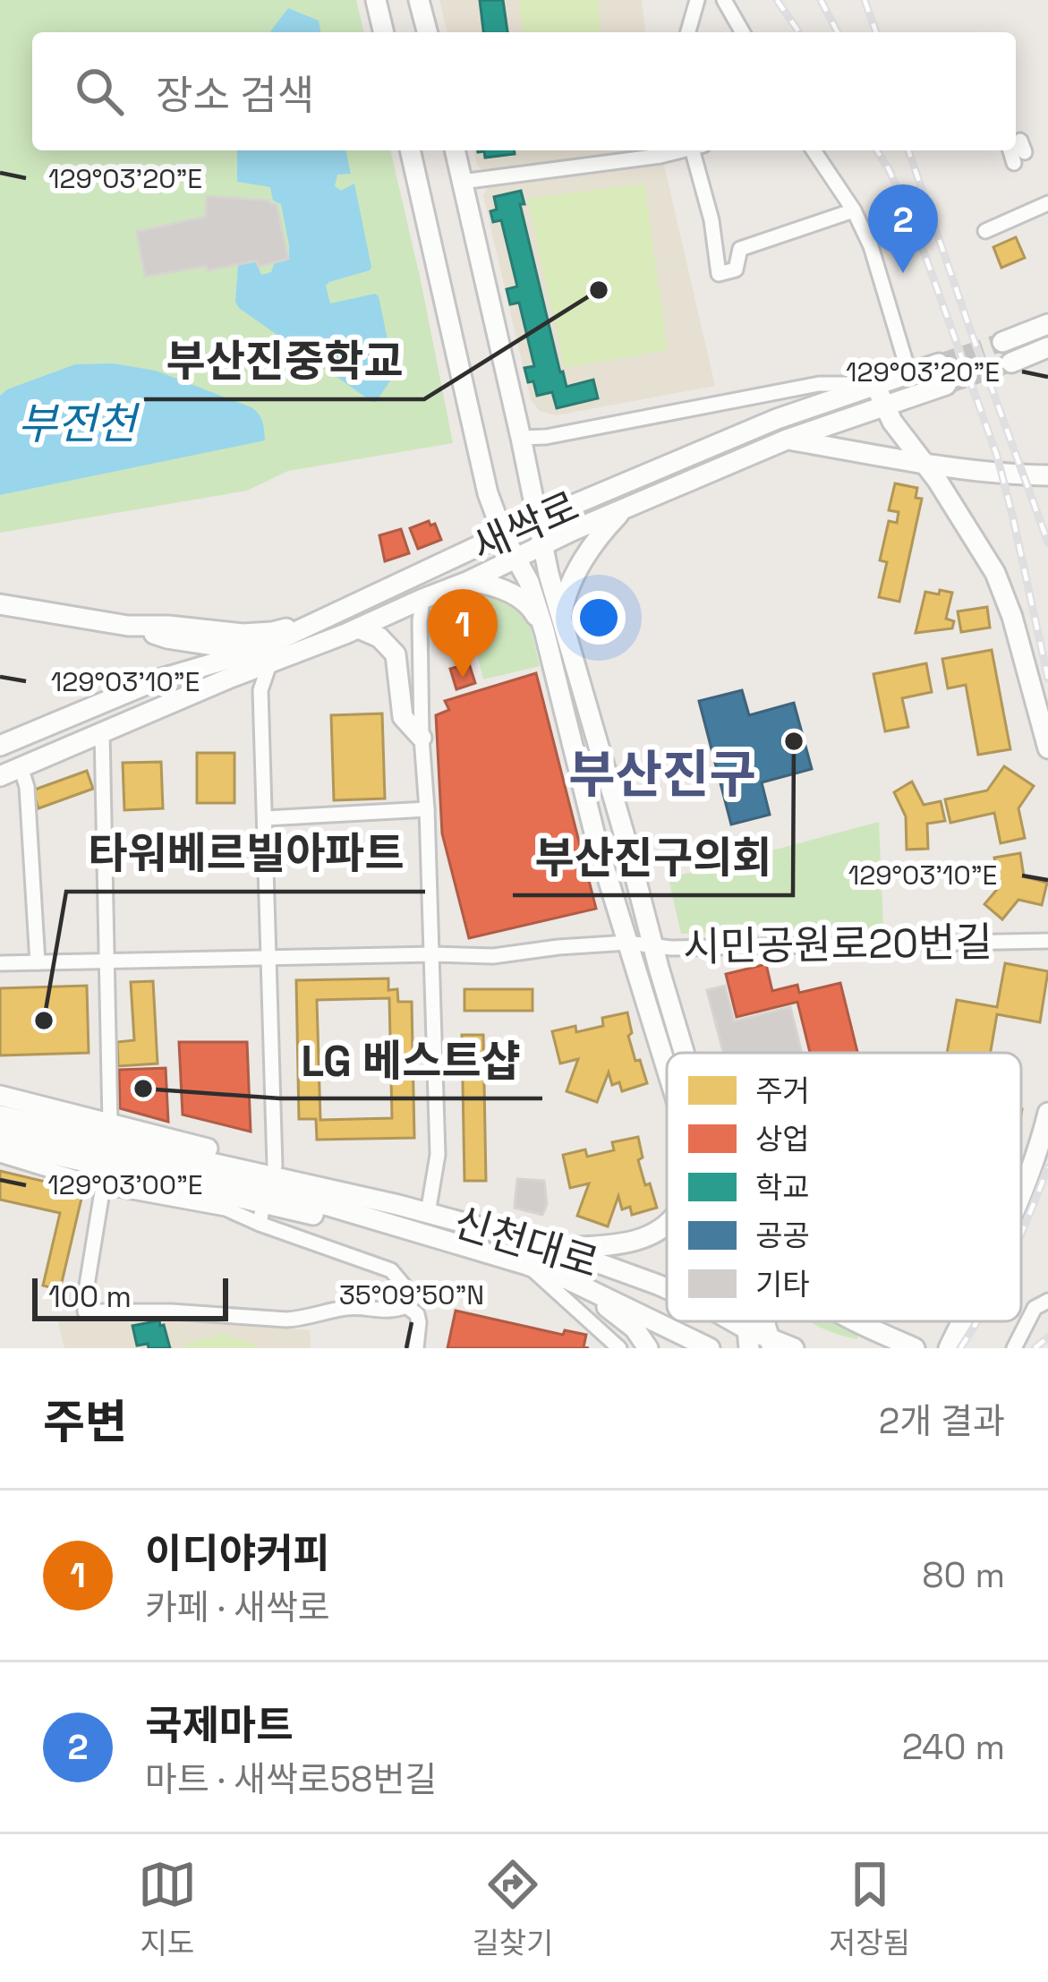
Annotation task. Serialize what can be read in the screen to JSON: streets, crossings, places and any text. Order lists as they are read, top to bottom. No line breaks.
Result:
{"streets":{"main road":["새싹로","신천대로"],"street":["시민공원로20번길"]},"districts":["부산진구"],"water":["부전천"],"places":["부산진중학교","부산진구의회","타워베르빌아파트","LG 베스트샵"],"legend":["주거","상업","학교","공공","기타"],"scale_bar":"100 m","page":{"search":"장소 검색","pins":["2","1"],"scale":"100 m","heading":["주변","2개 결과"],"list":[{"mark":"1","name":"이디야커피","note":"카페 · 새싹로","value":"80 m"},{"mark":"2","name":"국제마트","note":"마트 · 새싹로58번길","value":"240 m"}],"nav":["지도","길찾기","저장됨"]},"coordinates":["129°03'20\"E","129°03'10\"E","129°03'00\"E","35°09'50\"N"]}
